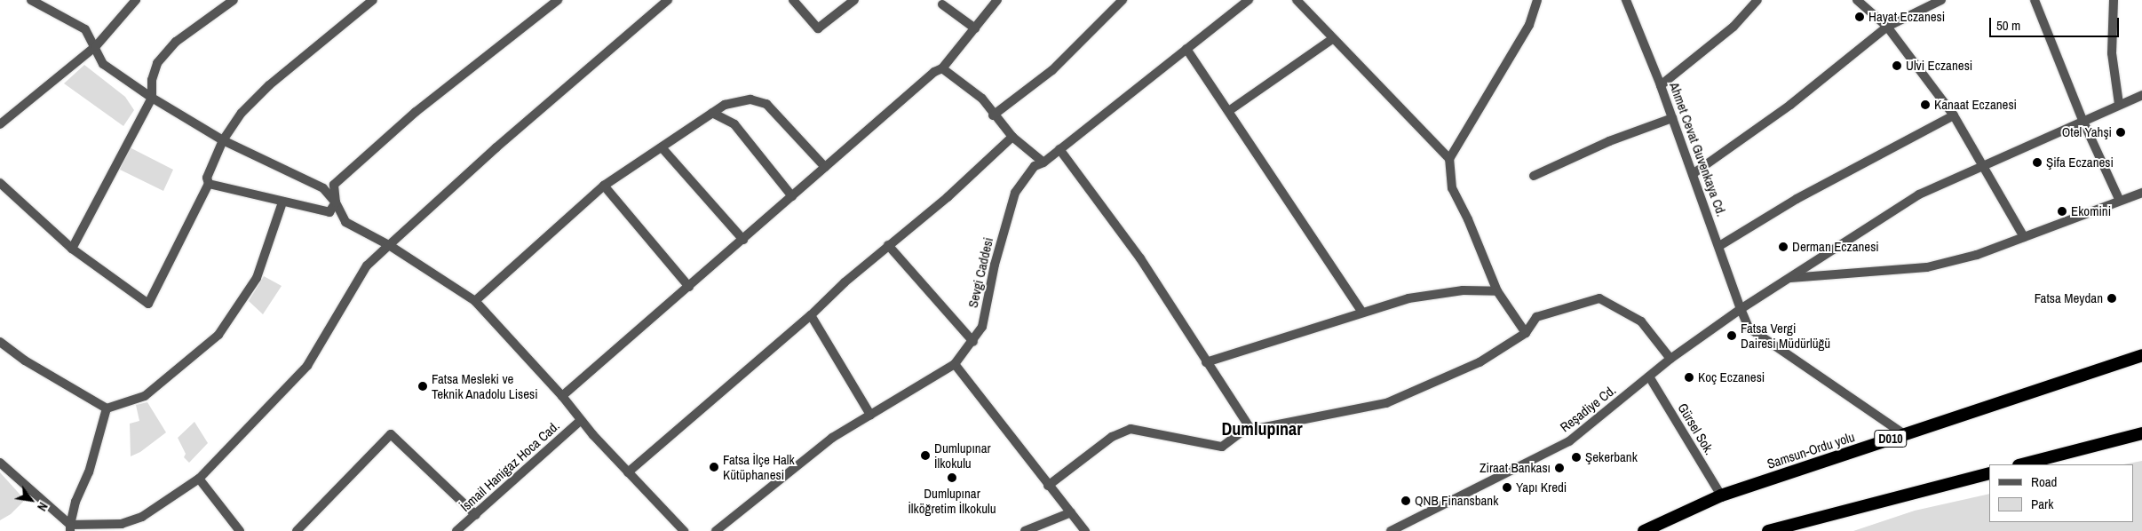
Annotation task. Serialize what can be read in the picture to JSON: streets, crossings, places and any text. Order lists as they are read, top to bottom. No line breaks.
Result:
{"streets":{"highway":["D010","Samsun-Ordu yolu"],"street":["Ahmet Cevat Guvenkaya Cd.","Sevgi Caddesi","Reşadiye Cd.","Gürsel Sok.","İsmail Hanigaz Hoca Cad."]},"crossings":[["Ahmet Cevat Guvenkaya Cd.","Reşadiye Cd."],["Ahmet Cevat Guvenkaya Cd.","Samsun-Ordu yolu"],["Reşadiye Cd.","Gürsel Sok."],["Gürsel Sok.","Samsun-Ordu yolu"]],"districts":["Dumlupınar"],"places":["Hayat Eczanesi","Ulvi Eczanesi","Kanaat Eczanesi","Otel Yahşi","Şifa Eczanesi","Ekomini","Derman Eczanesi","Fatsa Meydan","Fatsa Vergi Dairesi Müdürlüğü","Koç Eczanesi","Fatsa Mesleki ve Teknik Anadolu Lisesi","Dumlupınar İlkokulu","Şekerbank","Fatsa İlçe Halk Kütüphanesi","Ziraat Bankası","Dumlupınar İlköğretim İlkokulu","Yapı Kredi","QNB Finansbank"],"legend":["Road","Park"],"scale_bar":"50 m","north":"bottom right"}
